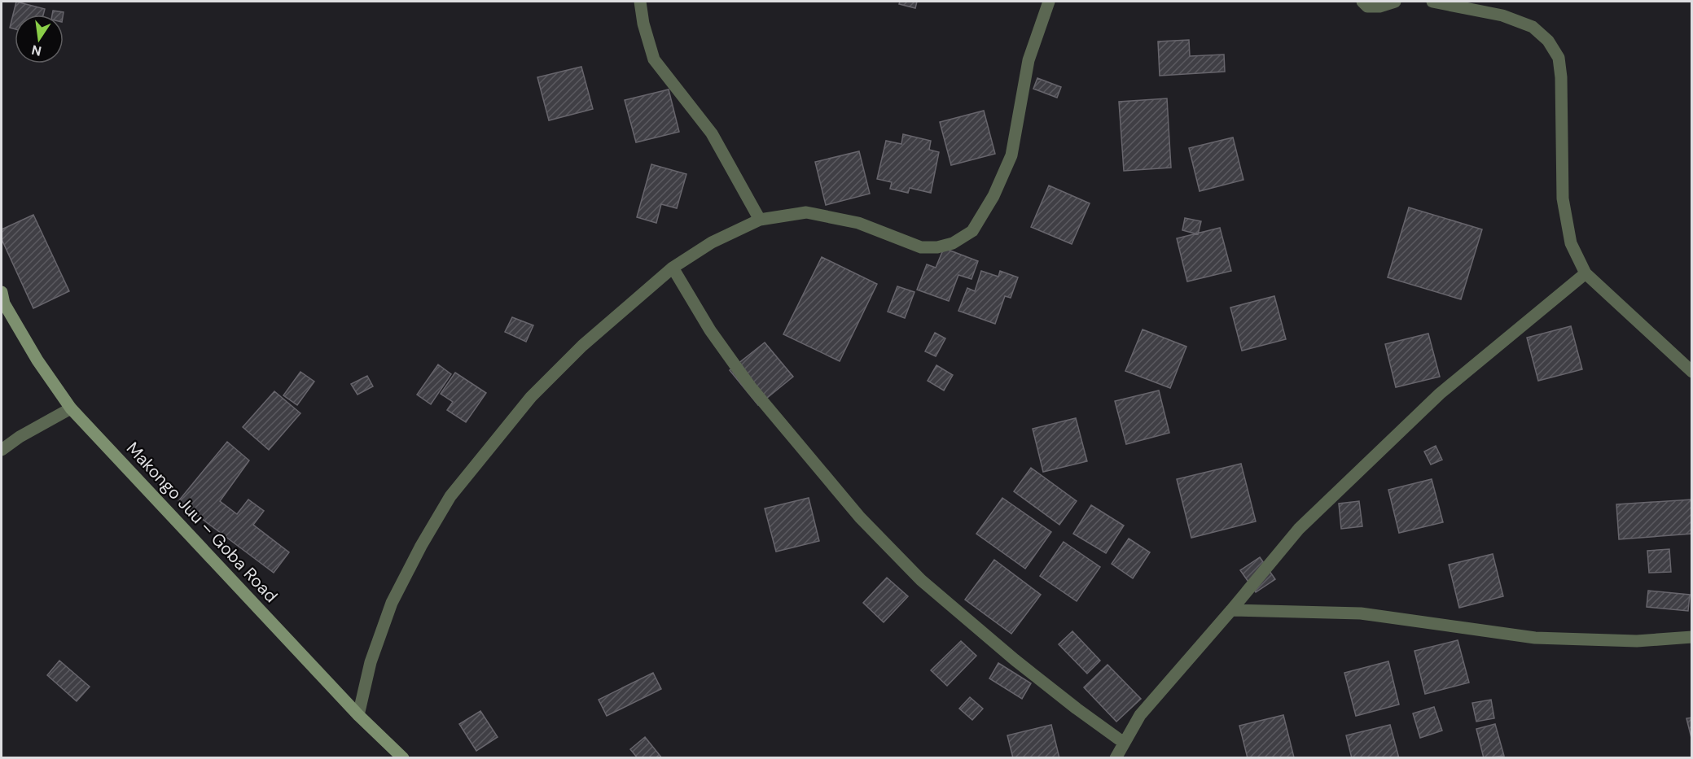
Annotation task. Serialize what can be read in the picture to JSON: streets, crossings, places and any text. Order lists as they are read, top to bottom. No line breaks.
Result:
{"streets":{"street":["Makongo Juu – Goba Road"]},"north":"bottom"}
